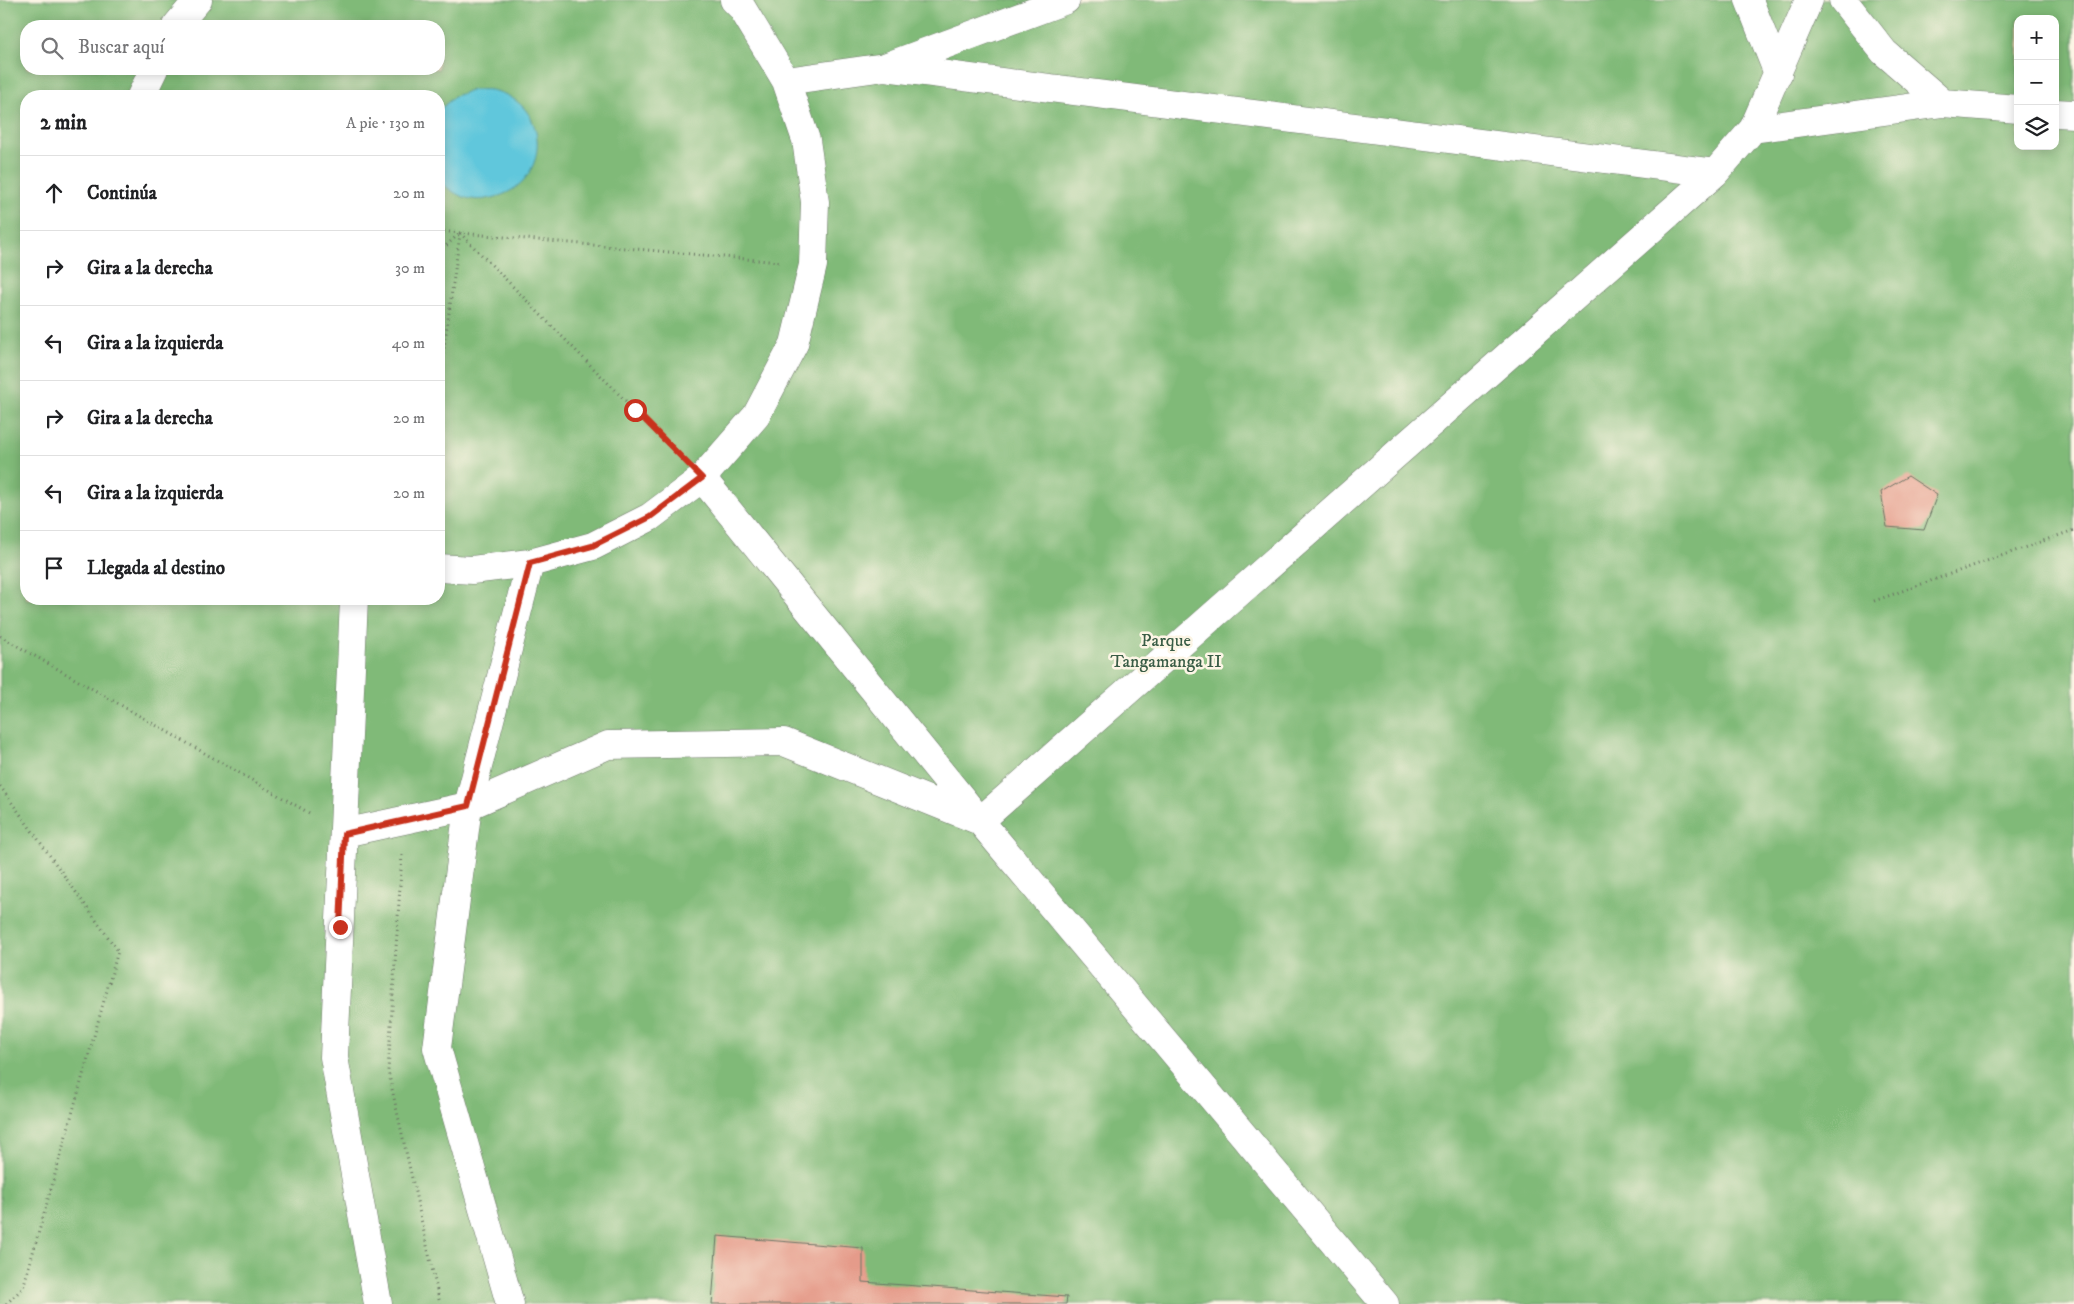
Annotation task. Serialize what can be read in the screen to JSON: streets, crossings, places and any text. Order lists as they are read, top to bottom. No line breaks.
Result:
{"parks":["Parque Tangamanga II"],"page":{"map_buttons":["+","−"],"search":"Buscar aquí","heading":["2 min","A pie · 130 m"],"list":[["Continúa","20 m"],["Gira a la derecha","30 m"],["Gira a la izquierda","40 m"],["Gira a la derecha","20 m"],["Gira a la izquierda","20 m"],"Llegada al destino"]}}
